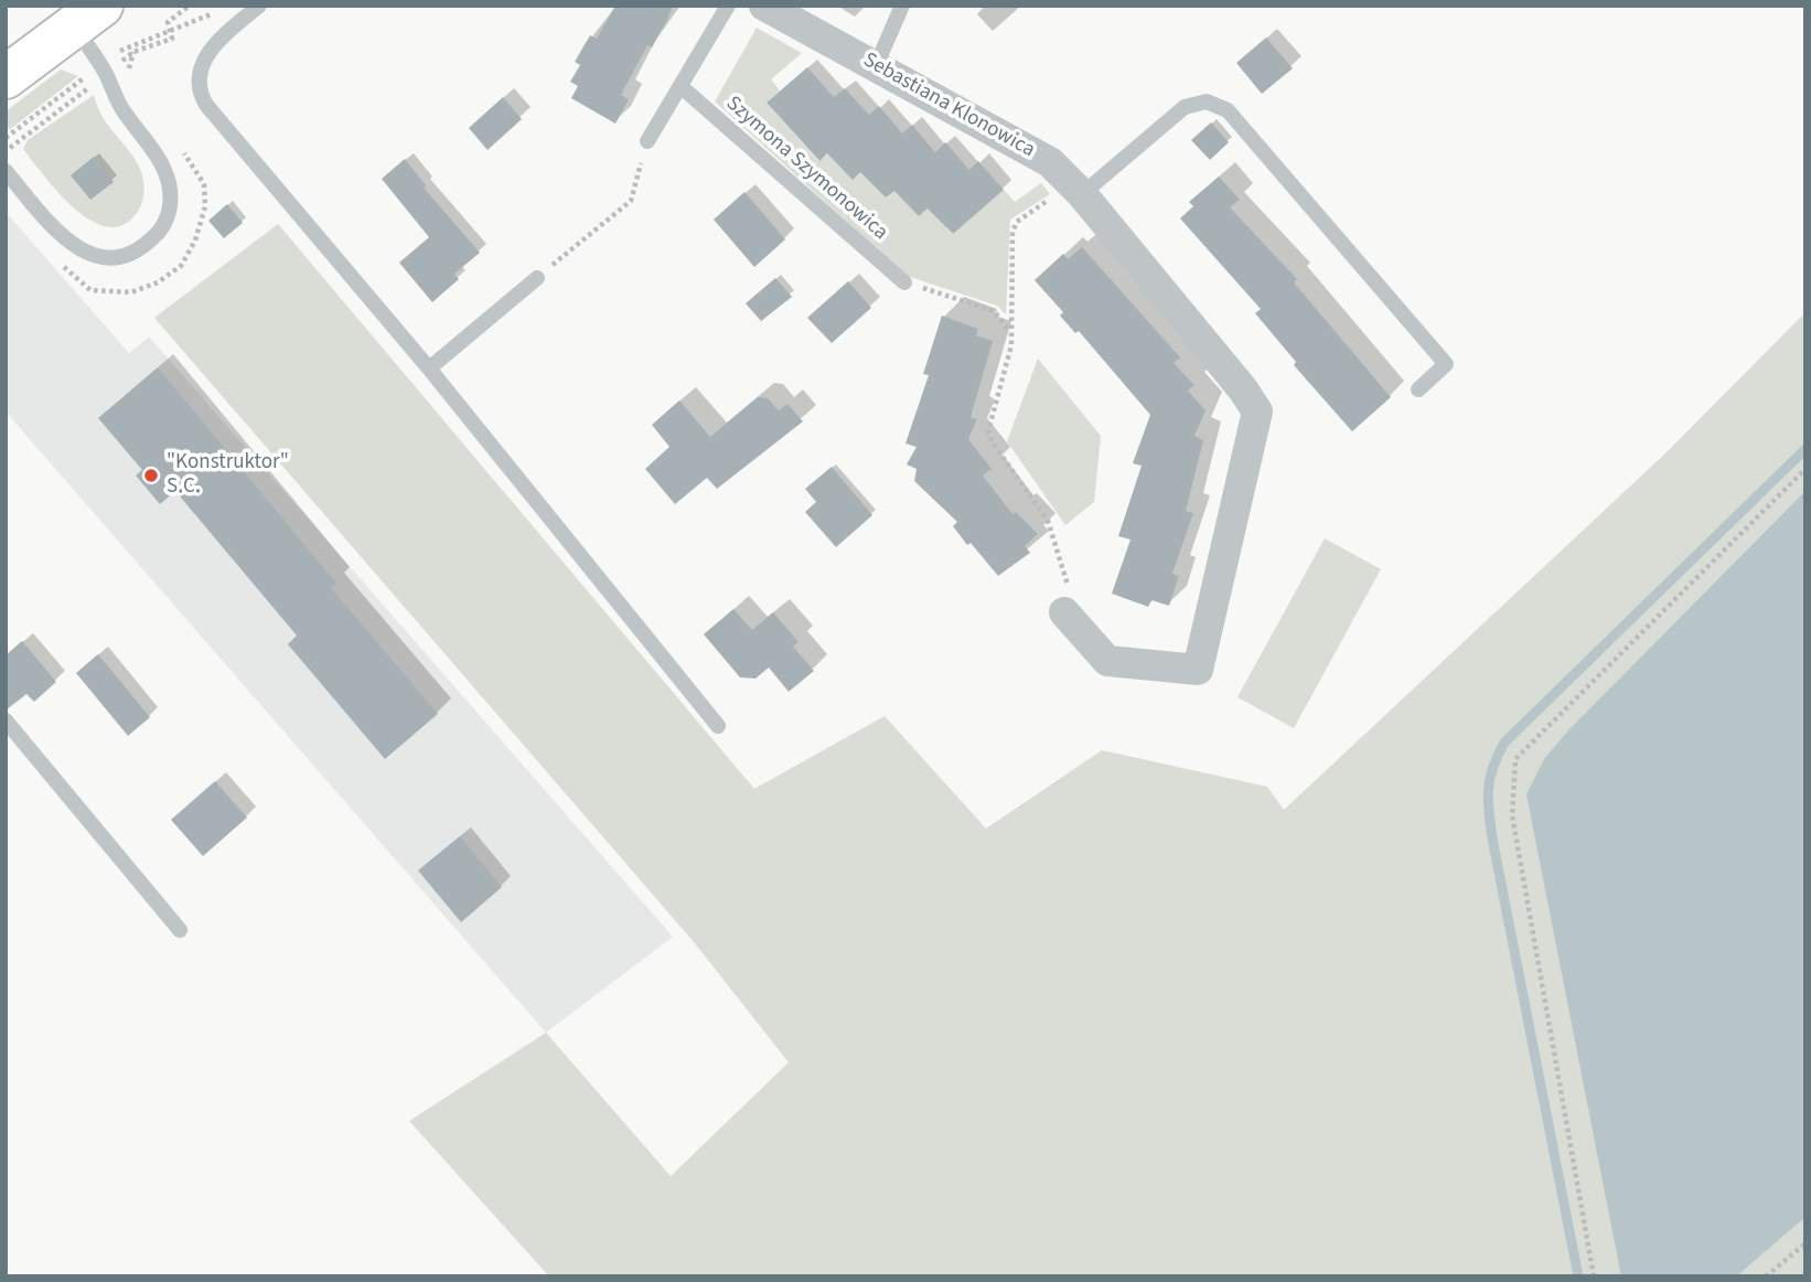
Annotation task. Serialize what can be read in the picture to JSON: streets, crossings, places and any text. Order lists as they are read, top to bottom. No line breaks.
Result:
{"streets":{"street":["Sebastiana Klonowica"],"lane":["Szymona Szymonowica"]},"places":["\"Konstruktor\" S.C."]}
